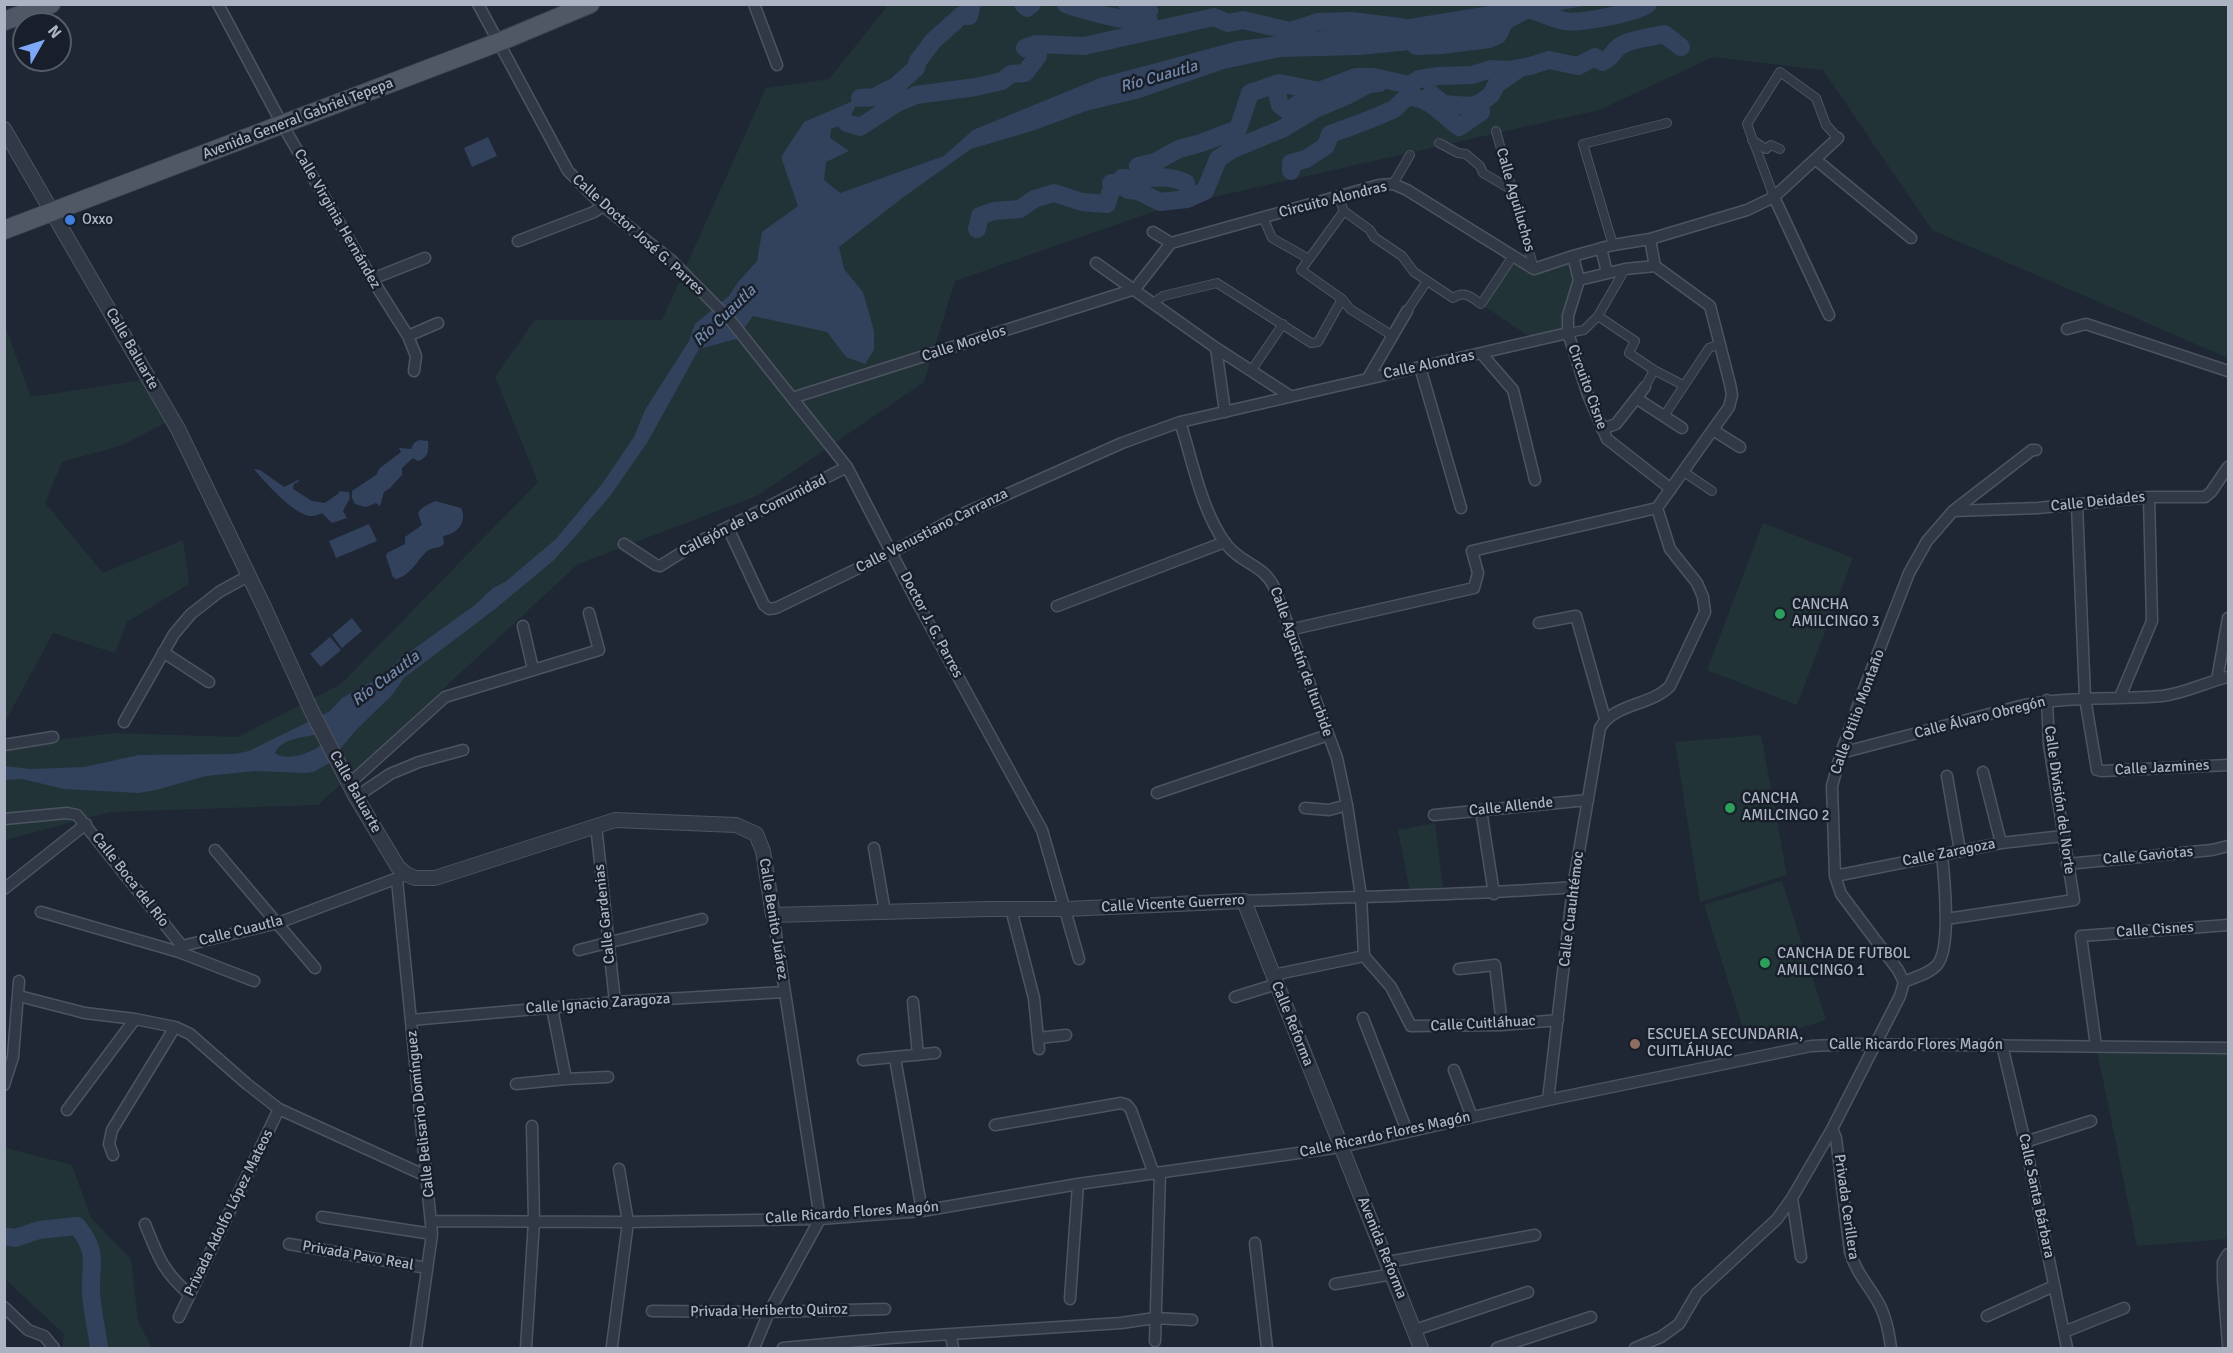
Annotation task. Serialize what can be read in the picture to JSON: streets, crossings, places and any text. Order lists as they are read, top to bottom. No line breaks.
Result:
{"streets":{"main road":["Avenida General Gabriel Tepepa"],"street":["Circuito Alondras","Calle Aguiluchos","Calle Virginia Hernández","Calle Doctor José G. Parres","Calle Morelos","Calle Baluarte","Calle Alondras","Circuito Cisne","Calle Deidades","Callejón de la Comunidad","Calle Venustiano Carranza","Doctor J. G. Parres","Calle Agustín de Iturbide","Calle Otilio Montaño","Calle Álvaro Obregón","Calle Jazmines","Calle División del Norte","Calle Allende","Calle Zaragoza","Calle Gaviotas","Calle Boca del Río","Calle Vicente Guerrero","Calle Cuauhtémoc","Calle Gardenias","Calle Benito Juárez","Calle Cisnes","Calle Cuautla","Calle Ignacio Zaragoza","Calle Reforma","Calle Cuitláhuac","Calle Ricardo Flores Magón","Calle Belisario Domínguez","Calle Santa Bárbara","Privada Cerillera","Privada Adolfo López Mateos","Avenida Reforma","Privada Pavo Real","Privada Heriberto Quiroz"]},"crossings":[["Avenida General Gabriel Tepepa","Calle Virginia Hernández"],["Avenida General Gabriel Tepepa","Calle Doctor José G. Parres"],["Avenida General Gabriel Tepepa","Calle Baluarte"],["Circuito Alondras","Calle Aguiluchos"],["Calle Doctor José G. Parres","Doctor J. G. Parres"],["Calle Morelos","Doctor J. G. Parres"],["Calle Baluarte","Calle Benito Juárez"],["Calle Baluarte","Calle Cuautla"],["Calle Baluarte","Calle Belisario Domínguez"],["Calle Alondras","Circuito Cisne"],["Calle Alondras","Calle Venustiano Carranza"],["Calle Alondras","Calle Agustín de Iturbide"],["Calle Deidades","Calle Otilio Montaño"],["Callejón de la Comunidad","Calle Venustiano Carranza"],["Callejón de la Comunidad","Doctor J. G. Parres"],["Calle Venustiano Carranza","Doctor J. G. Parres"],["Calle Venustiano Carranza","Calle Agustín de Iturbide"],["Doctor J. G. Parres","Calle Vicente Guerrero"],["Calle Agustín de Iturbide","Calle Vicente Guerrero"],["Calle Otilio Montaño","Calle Álvaro Obregón"],["Calle Otilio Montaño","Calle Zaragoza"],["Calle Álvaro Obregón","Calle Jazmines"],["Calle Álvaro Obregón","Calle División del Norte"],["Calle División del Norte","Calle Zaragoza"],["Calle División del Norte","Calle Gaviotas"],["Calle Allende","Calle Cuauhtémoc"],["Calle Boca del Río","Calle Cuautla"],["Calle Vicente Guerrero","Calle Cuauhtémoc"],["Calle Vicente Guerrero","Calle Benito Juárez"],["Calle Vicente Guerrero","Calle Reforma"],["Calle Cuauhtémoc","Calle Cuitláhuac"],["Calle Cuauhtémoc","Calle Ricardo Flores Magón"],["Calle Gardenias","Calle Benito Juárez"],["Calle Gardenias","Calle Ignacio Zaragoza"],["Calle Benito Juárez","Calle Cuautla"],["Calle Benito Juárez","Calle Ignacio Zaragoza"],["Calle Benito Juárez","Calle Ricardo Flores Magón"],["Calle Benito Juárez","Calle Belisario Domínguez"],["Calle Cisnes","Calle Ricardo Flores Magón"],["Calle Cuautla","Calle Belisario Domínguez"],["Calle Ignacio Zaragoza","Calle Belisario Domínguez"],["Calle Reforma","Calle Ricardo Flores Magón"],["Calle Reforma","Avenida Reforma"],["Calle Ricardo Flores Magón","Calle Belisario Domínguez"],["Calle Ricardo Flores Magón","Calle Santa Bárbara"],["Calle Ricardo Flores Magón","Avenida Reforma"],["Calle Belisario Domínguez","Privada Pavo Real"]],"water":["Río Cuautla"],"places":["Oxxo","CANCHA AMILCINGO 3","CANCHA AMILCINGO 2","CANCHA DE FUTBOL AMILCINGO 1","ESCUELA SECUNDARIA, CUITLÁHUAC"],"north":"top right"}
